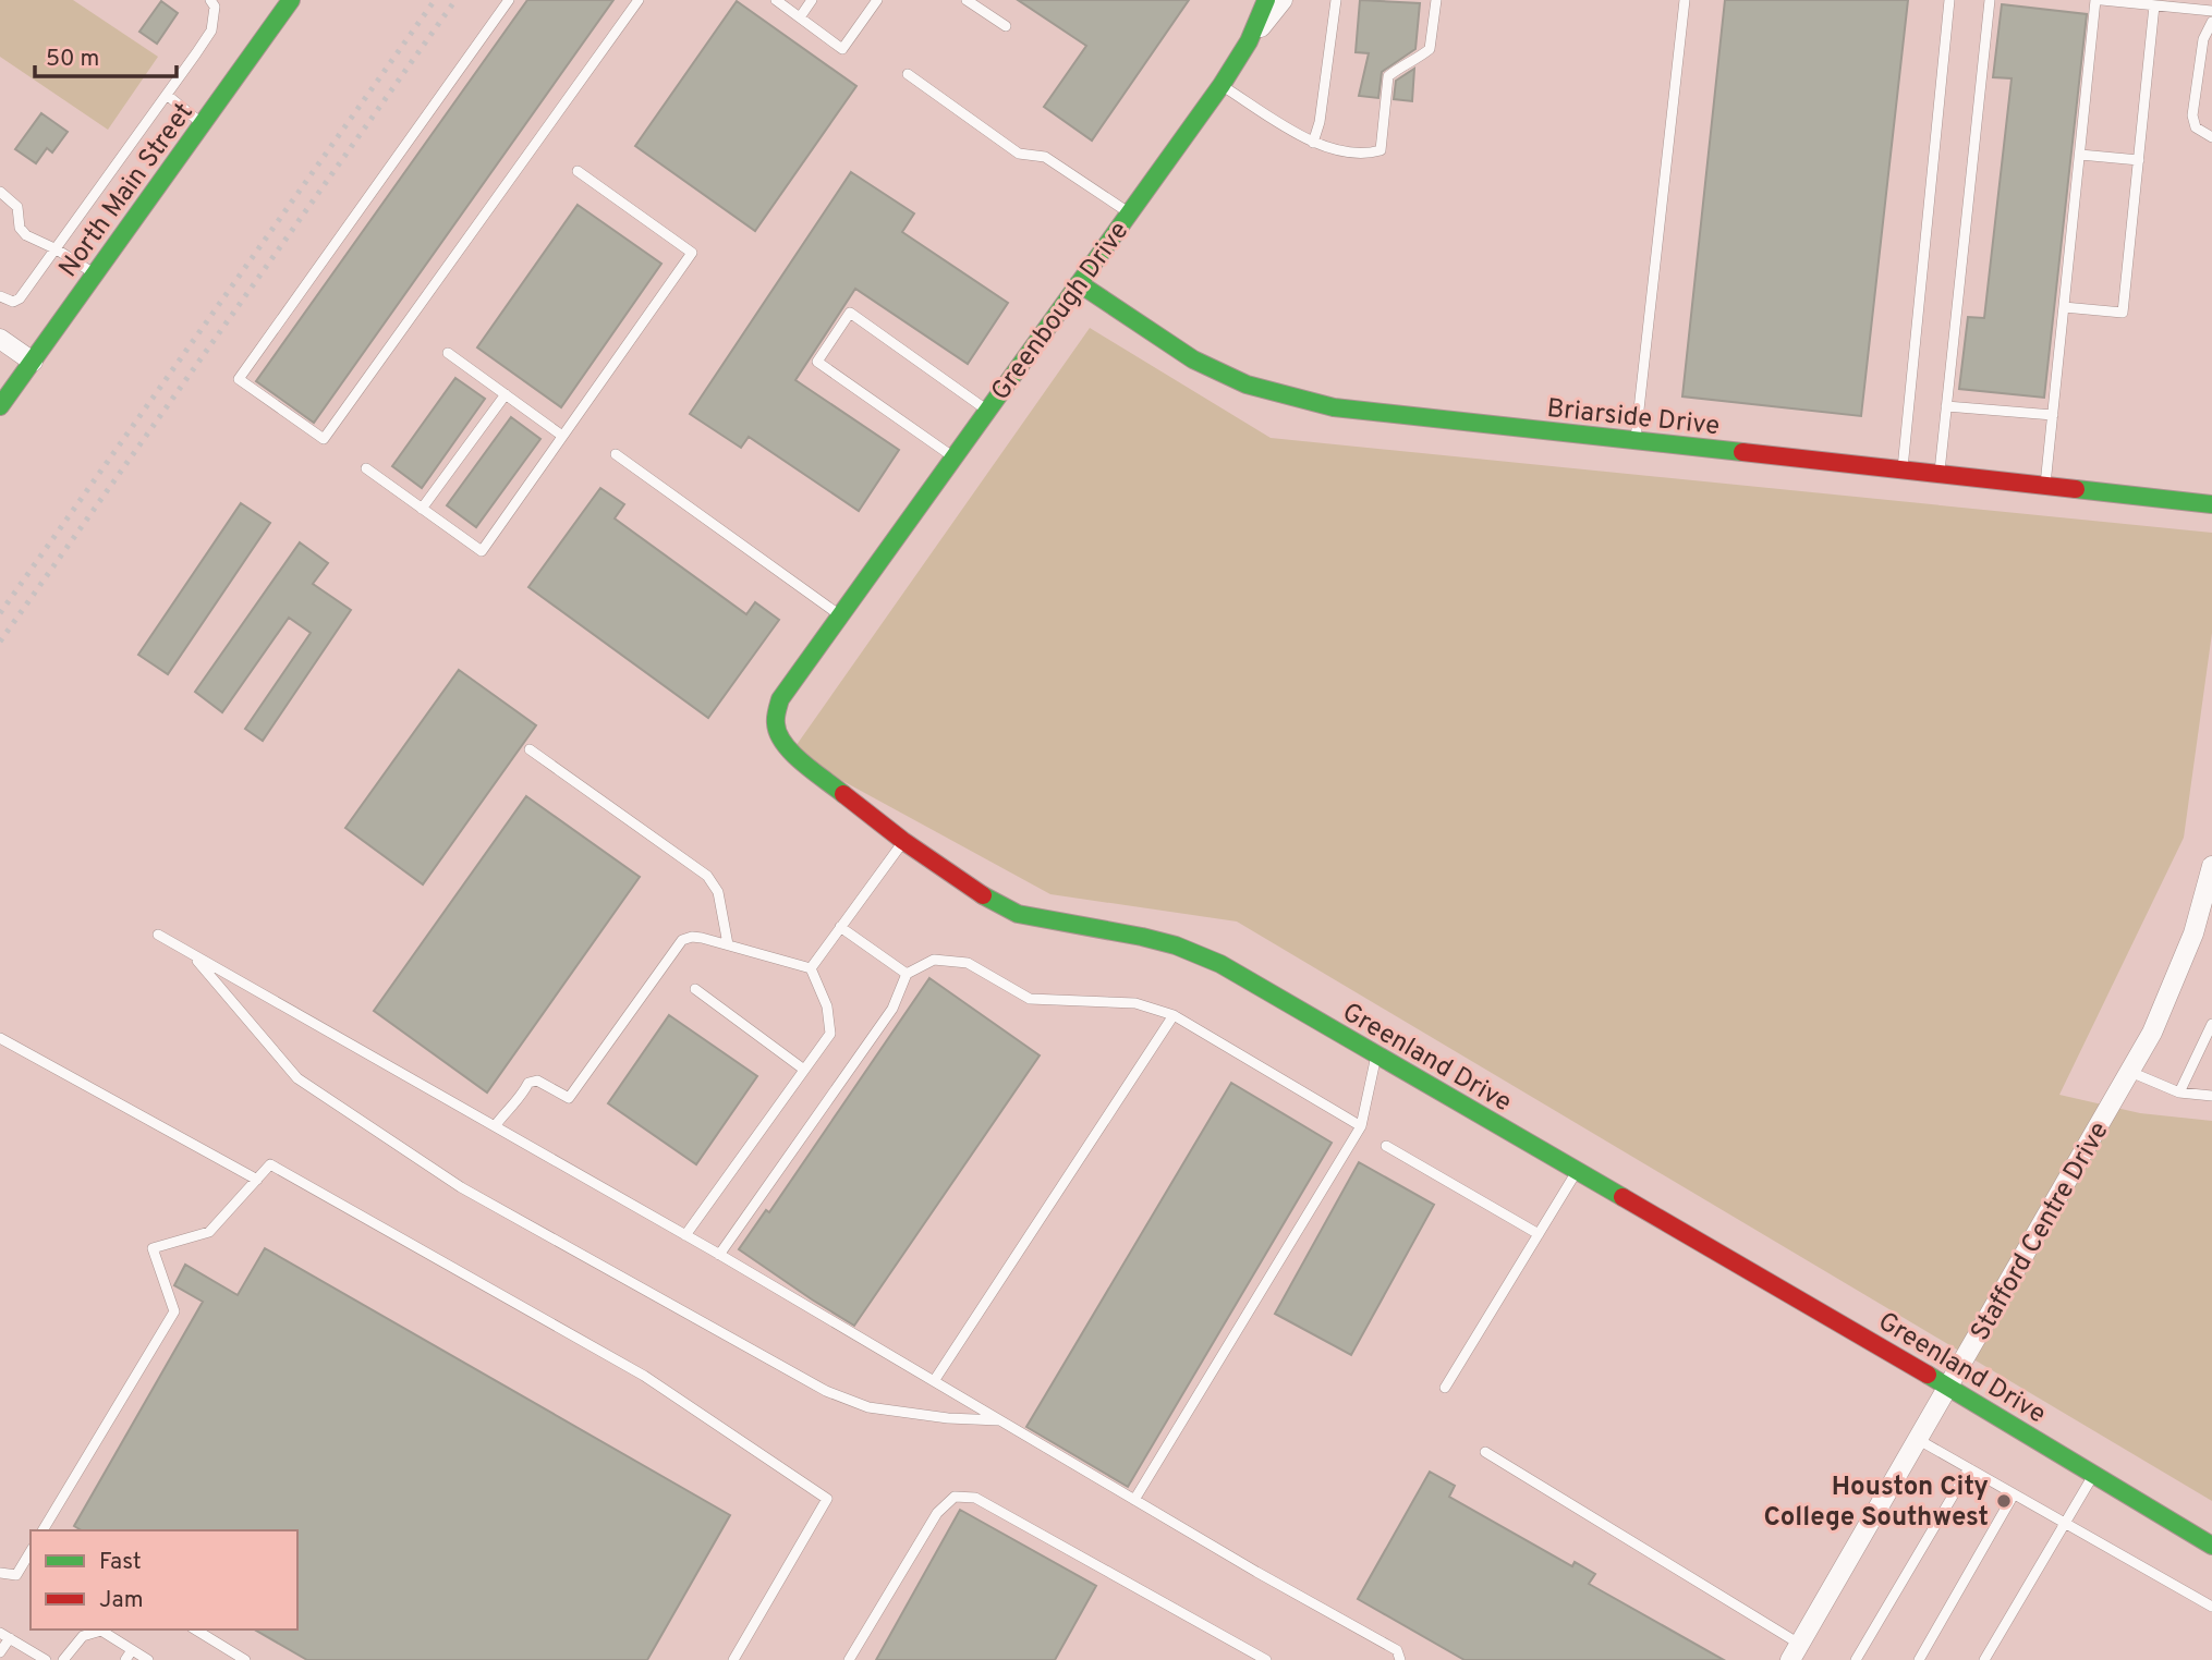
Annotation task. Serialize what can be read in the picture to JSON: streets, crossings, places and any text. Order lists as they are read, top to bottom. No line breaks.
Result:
{"streets":{"main road":["North Main Street","Greenbough Drive","Briarside Drive","Greenland Drive"],"street":["Stafford Centre Drive"]},"crossings":[["Greenbough Drive","Briarside Drive"],["Greenbough Drive","Greenland Drive"],["Greenland Drive","Stafford Centre Drive"]],"places":["Houston City College Southwest"],"legend":["Fast","Jam"],"scale_bar":"50 m"}
